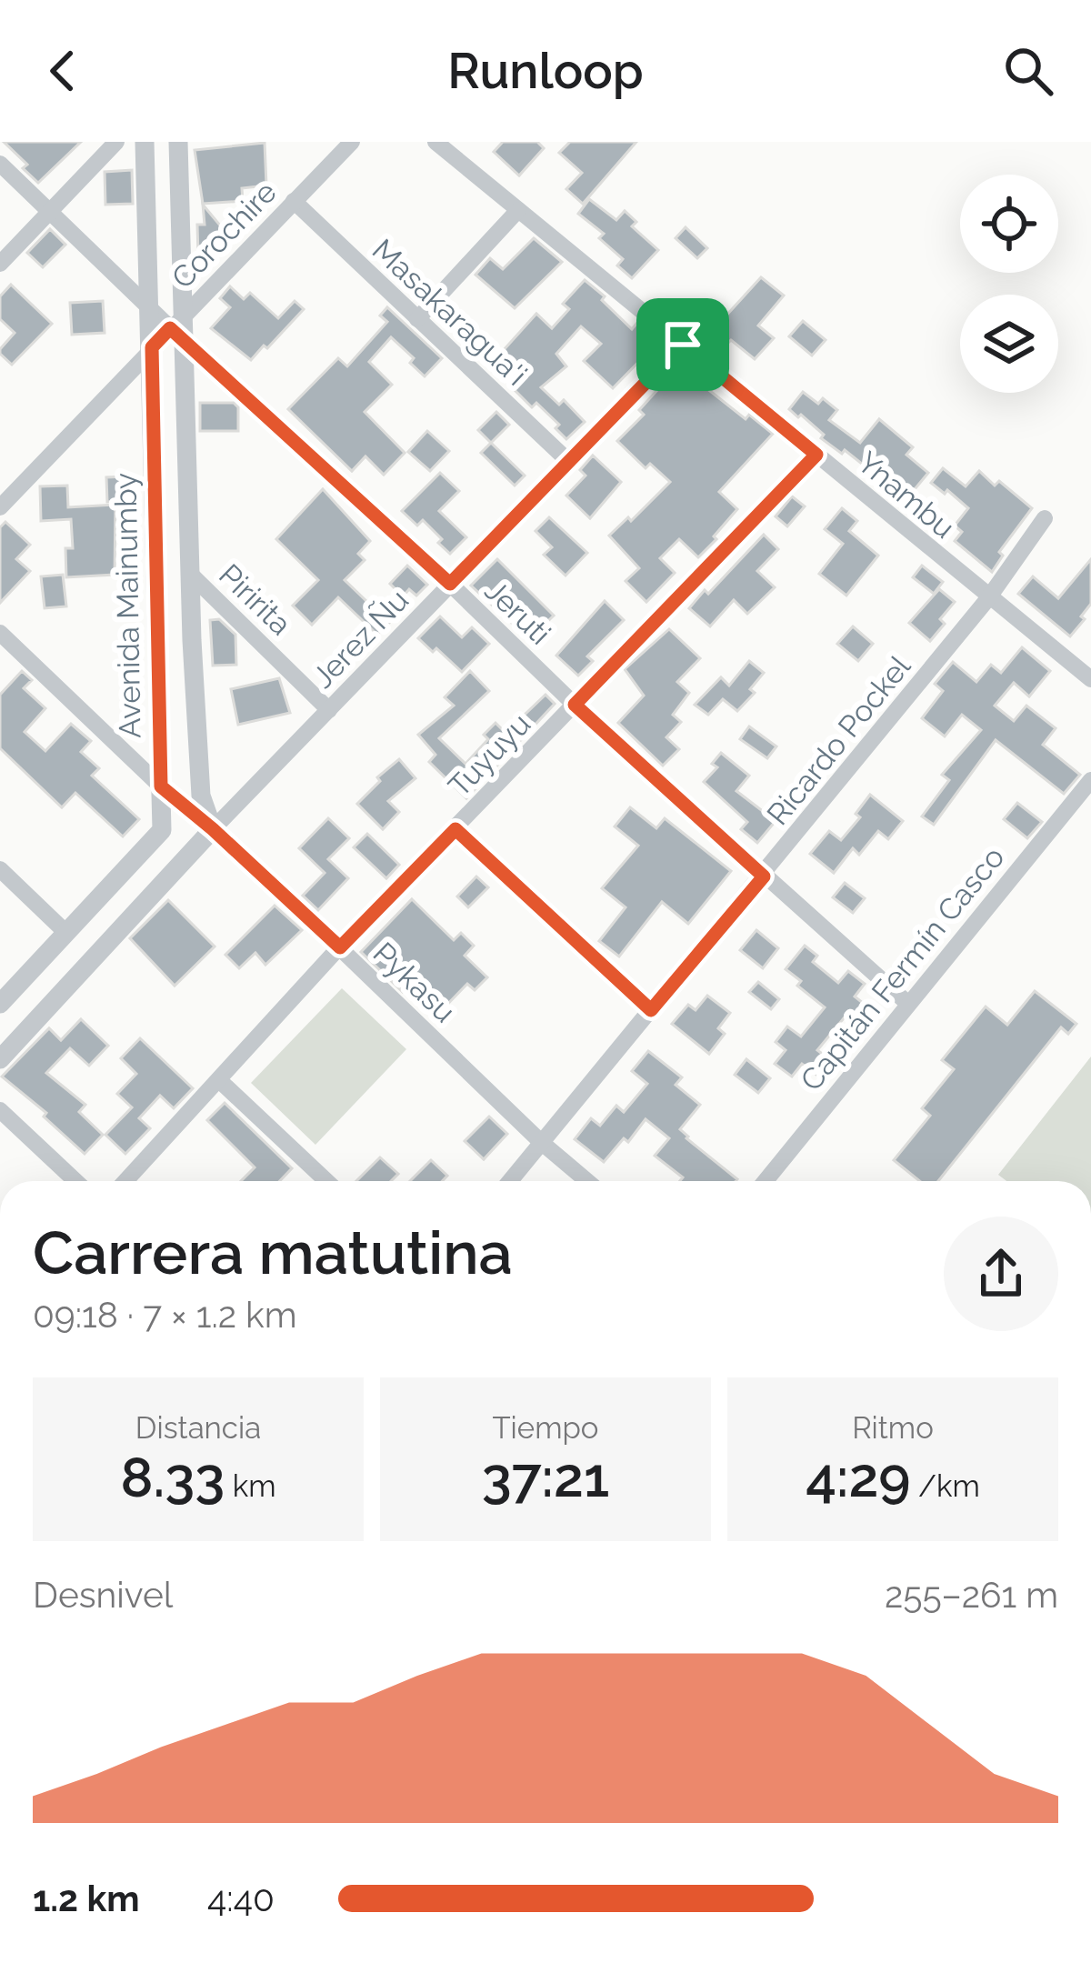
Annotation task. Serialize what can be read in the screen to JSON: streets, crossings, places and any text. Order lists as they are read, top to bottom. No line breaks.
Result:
{"streets":{"street":["Corochire","Masakaragua'i","Ynambu","Piririta","Avenida Mainumby","Jeruti","Jerez Ñu","Ricardo Pockel","Tuyuyu","Capitán Fermín Casco","Pykasu"]},"crossings":[["Corochire","Masakaragua'i"],["Corochire","Avenida Mainumby"],["Corochire","Jeruti"],["Masakaragua'i","Jerez Ñu"],["Ynambu","Jerez Ñu"],["Ynambu","Ricardo Pockel"],["Ynambu","Tuyuyu"],["Piririta","Avenida Mainumby"],["Piririta","Jerez Ñu"],["Avenida Mainumby","Jeruti"],["Avenida Mainumby","Jerez Ñu"],["Avenida Mainumby","Pykasu"],["Jeruti","Jerez Ñu"],["Jeruti","Ricardo Pockel"],["Jeruti","Tuyuyu"],["Jeruti","Capitán Fermín Casco"],["Jerez Ñu","Pykasu"],["Ricardo Pockel","Pykasu"],["Tuyuyu","Pykasu"]],"page":{"header":"Runloop","heading":["Carrera matutina","09:18 · 7 × 1.2 km"],"stats":[["Distancia","8.33 km"],["Tiempo","37:21"],["Ritmo","4:29 /km"]],"chart":["Desnivel","255–261 m"],"list":[{"name":"1.2 km","note":"4:40"}]}}
